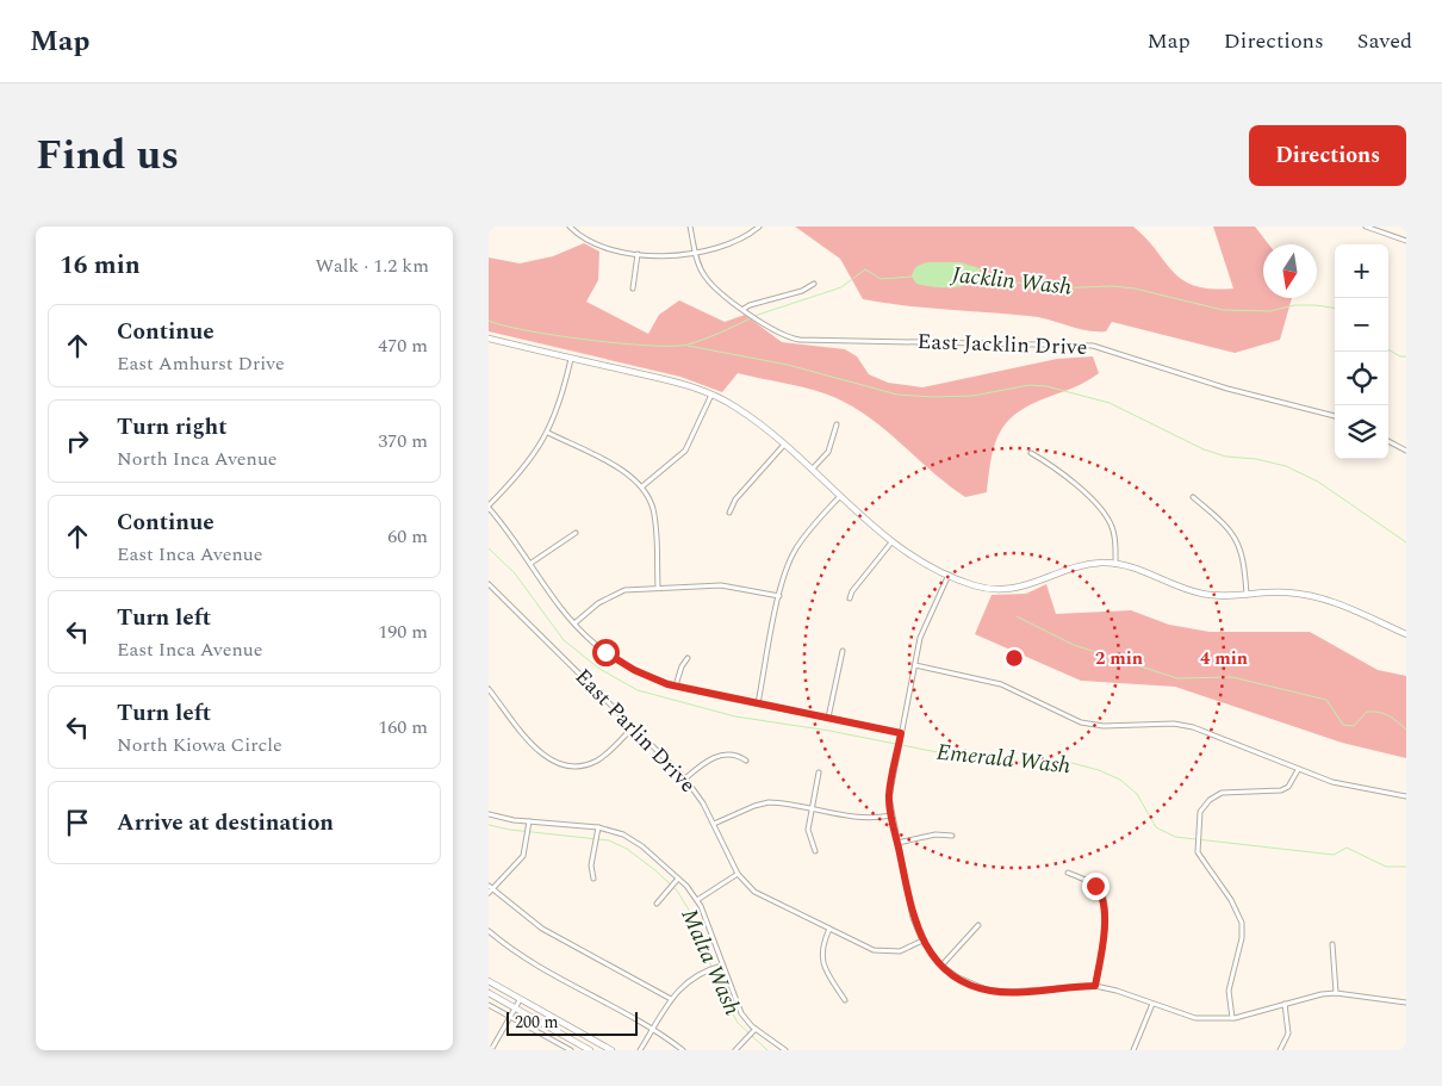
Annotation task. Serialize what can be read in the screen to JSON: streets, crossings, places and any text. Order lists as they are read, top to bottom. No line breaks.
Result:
{"streets":{"street":["East Jacklin Drive","East Parlin Drive"]},"water":["Jacklin Wash","Emerald Wash","Malta Wash"],"scale_bar":"200 m","north":"bottom","page":{"header":"Map","nav":["Map","Directions","Saved"],"title":"Find us","buttons":"Directions","heading":["16 min","Walk · 1.2 km"],"map_buttons":["+","−"],"list":[["Continue","East Amhurst Drive","470 m"],["Turn right","North Inca Avenue","370 m"],["Continue","East Inca Avenue","60 m"],["Turn left","East Inca Avenue","190 m"],["Turn left","North Kiowa Circle","160 m"],"Arrive at destination"],"scale":"200 m"},"rings":["2 min","4 min"]}
